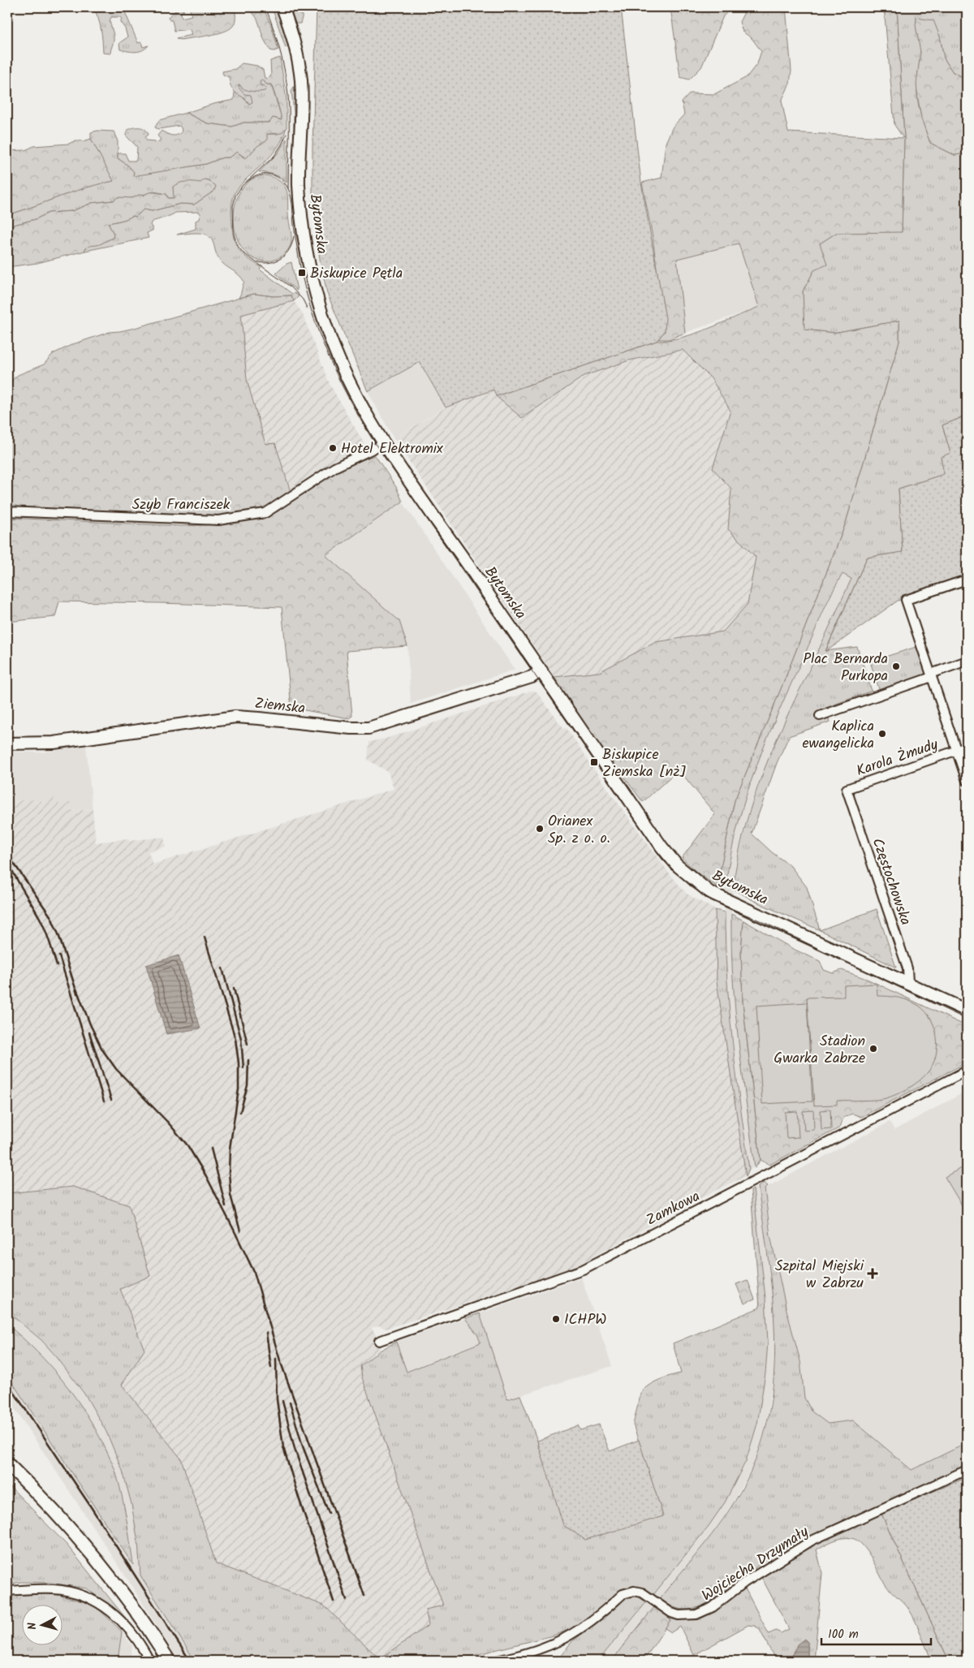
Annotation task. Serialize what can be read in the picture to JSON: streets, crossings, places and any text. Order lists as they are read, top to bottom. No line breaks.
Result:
{"streets":{"street":["Bytomska","Szyb Franciszek","Ziemska","Karola Żmudy","Częstochowska","Zamkowa","Wojciecha Drzymały"]},"crossings":[["Bytomska","Szyb Franciszek"],["Bytomska","Ziemska"],["Bytomska","Częstochowska"],["Karola Żmudy","Częstochowska"]],"places":{"transit":["Biskupice Pętla","Biskupice Ziemska [nż]"],"other":["Hotel Elektromix","Plac Bernarda Purkopa","Kaplica ewangelicka","Orianex Sp. z o. o.","Stadion Gwarka Zabrze","ICHPW"],"health":["Szpital Miejski w Zabrzu"]},"scale_bar":"100 m","north":"left"}
